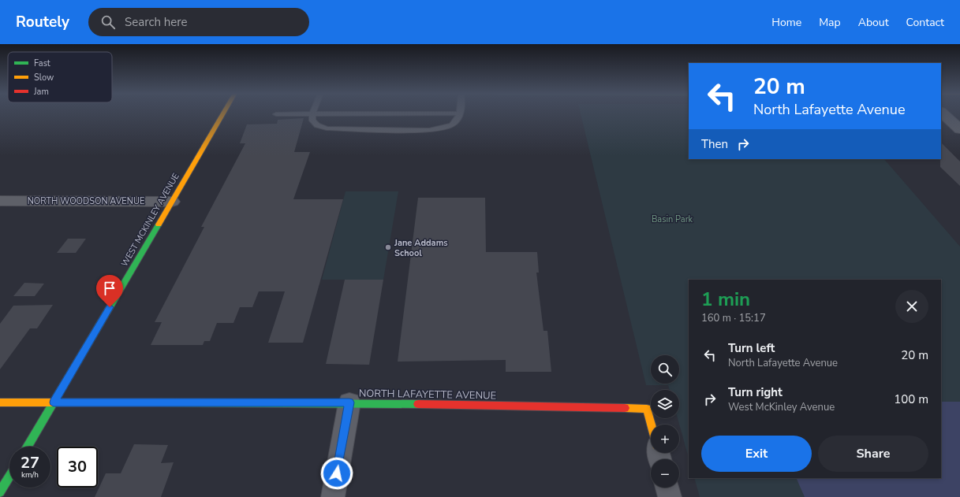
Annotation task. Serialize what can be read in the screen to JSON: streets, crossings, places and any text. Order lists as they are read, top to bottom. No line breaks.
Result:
{"streets":{"street":["NORTH WOODSON AVENUE","WEST MCKINLEY AVENUE","NORTH LAFAYETTE AVENUE"]},"crossings":[["NORTH WOODSON AVENUE","WEST MCKINLEY AVENUE"],["WEST MCKINLEY AVENUE","NORTH LAFAYETTE AVENUE"]],"parks":["Basin Park"],"places":["Jane Addams School"],"legend":["Fast","Slow","Jam"],"page":{"header":"Routely","search":"Search here","nav":["Home","Map","About","Contact"],"turn":["20 m","North Lafayette Avenue"],"then":"Then","heading":["1 min","160 m · 15:17"],"list":[{"name":"Turn left","note":"North Lafayette Avenue","value":"20 m"},{"name":"Turn right","note":"West McKinley Avenue","value":"100 m"}],"map_buttons":["+","−"],"buttons":["Exit","Share"],"speed":"27 km/h","limit":"30"}}
